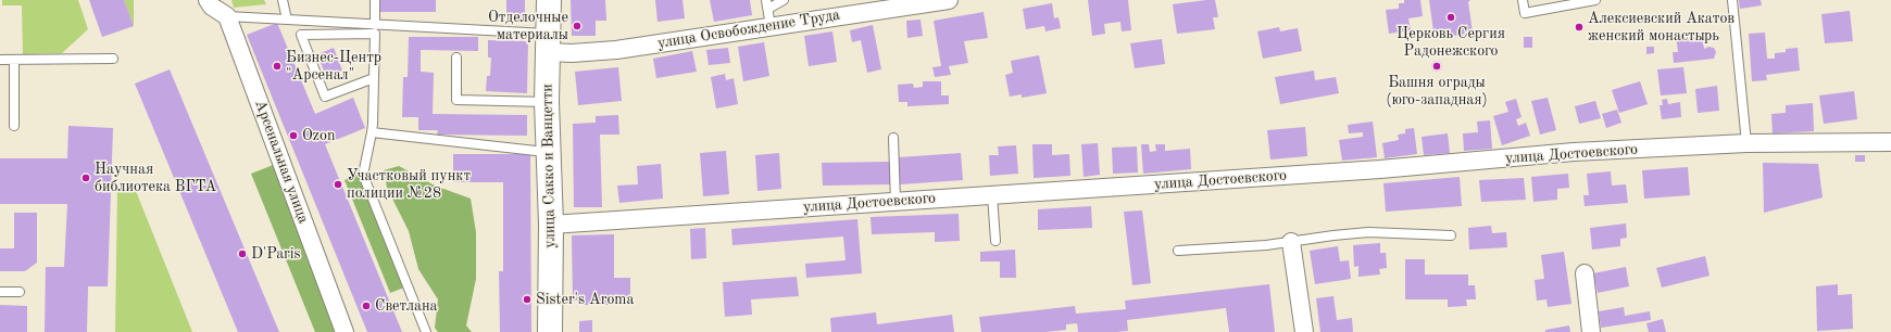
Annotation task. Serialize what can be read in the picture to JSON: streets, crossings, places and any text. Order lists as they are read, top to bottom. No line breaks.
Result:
{"streets":{"street":["улица Освобождение Труда","улица Достоевского","Арсенальная улица","улица Сакко и Ванцетти"]},"crossings":[["улица Освобождение Труда","улица Сакко и Ванцетти"],["улица Достоевского","улица Сакко и Ванцетти"]],"places":["Церковь Сергия Радонежского","Отделочные материалы","Алексиевский Акатов женский монастырь","Бизнес-Центр \"Арсенал\"","Башня ограды (юго-западная)","Ozon","Научная библиотека ВГТА","Участковый пункт полиции №28","D'Paris","Sister's Aroma","Светлана"]}
